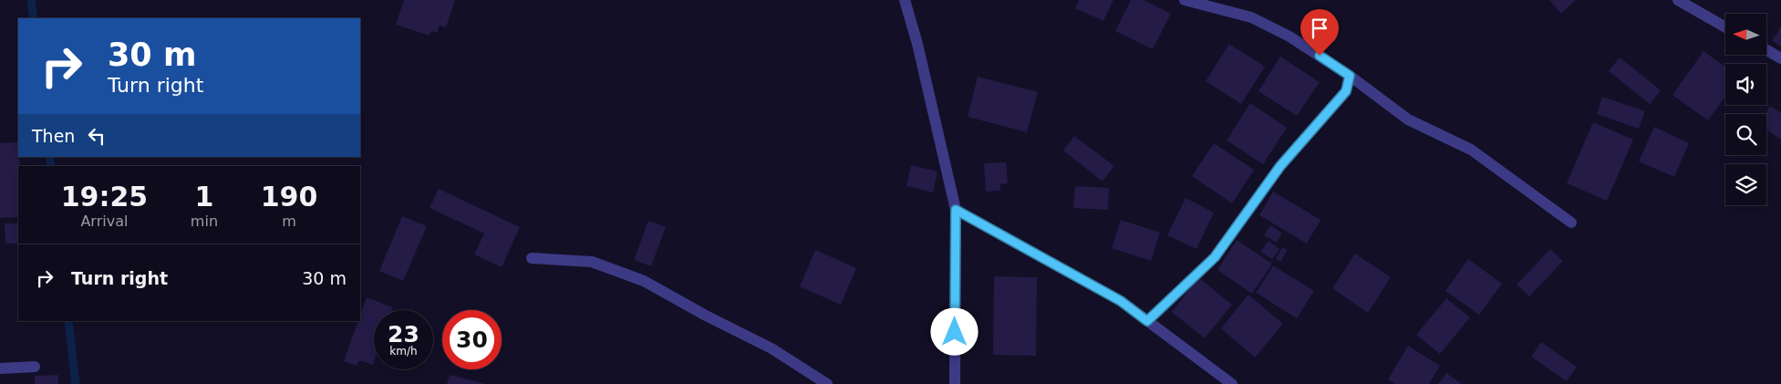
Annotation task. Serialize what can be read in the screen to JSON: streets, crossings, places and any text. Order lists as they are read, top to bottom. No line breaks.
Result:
{"north":"left","page":{"turn":["30 m","Turn right"],"then":"Then","eta":["19:25","Arrival","1","min","190","m"],"list":[{"name":"Turn right","value":"30 m"}],"speed":"23 km/h","limit":"30"}}
